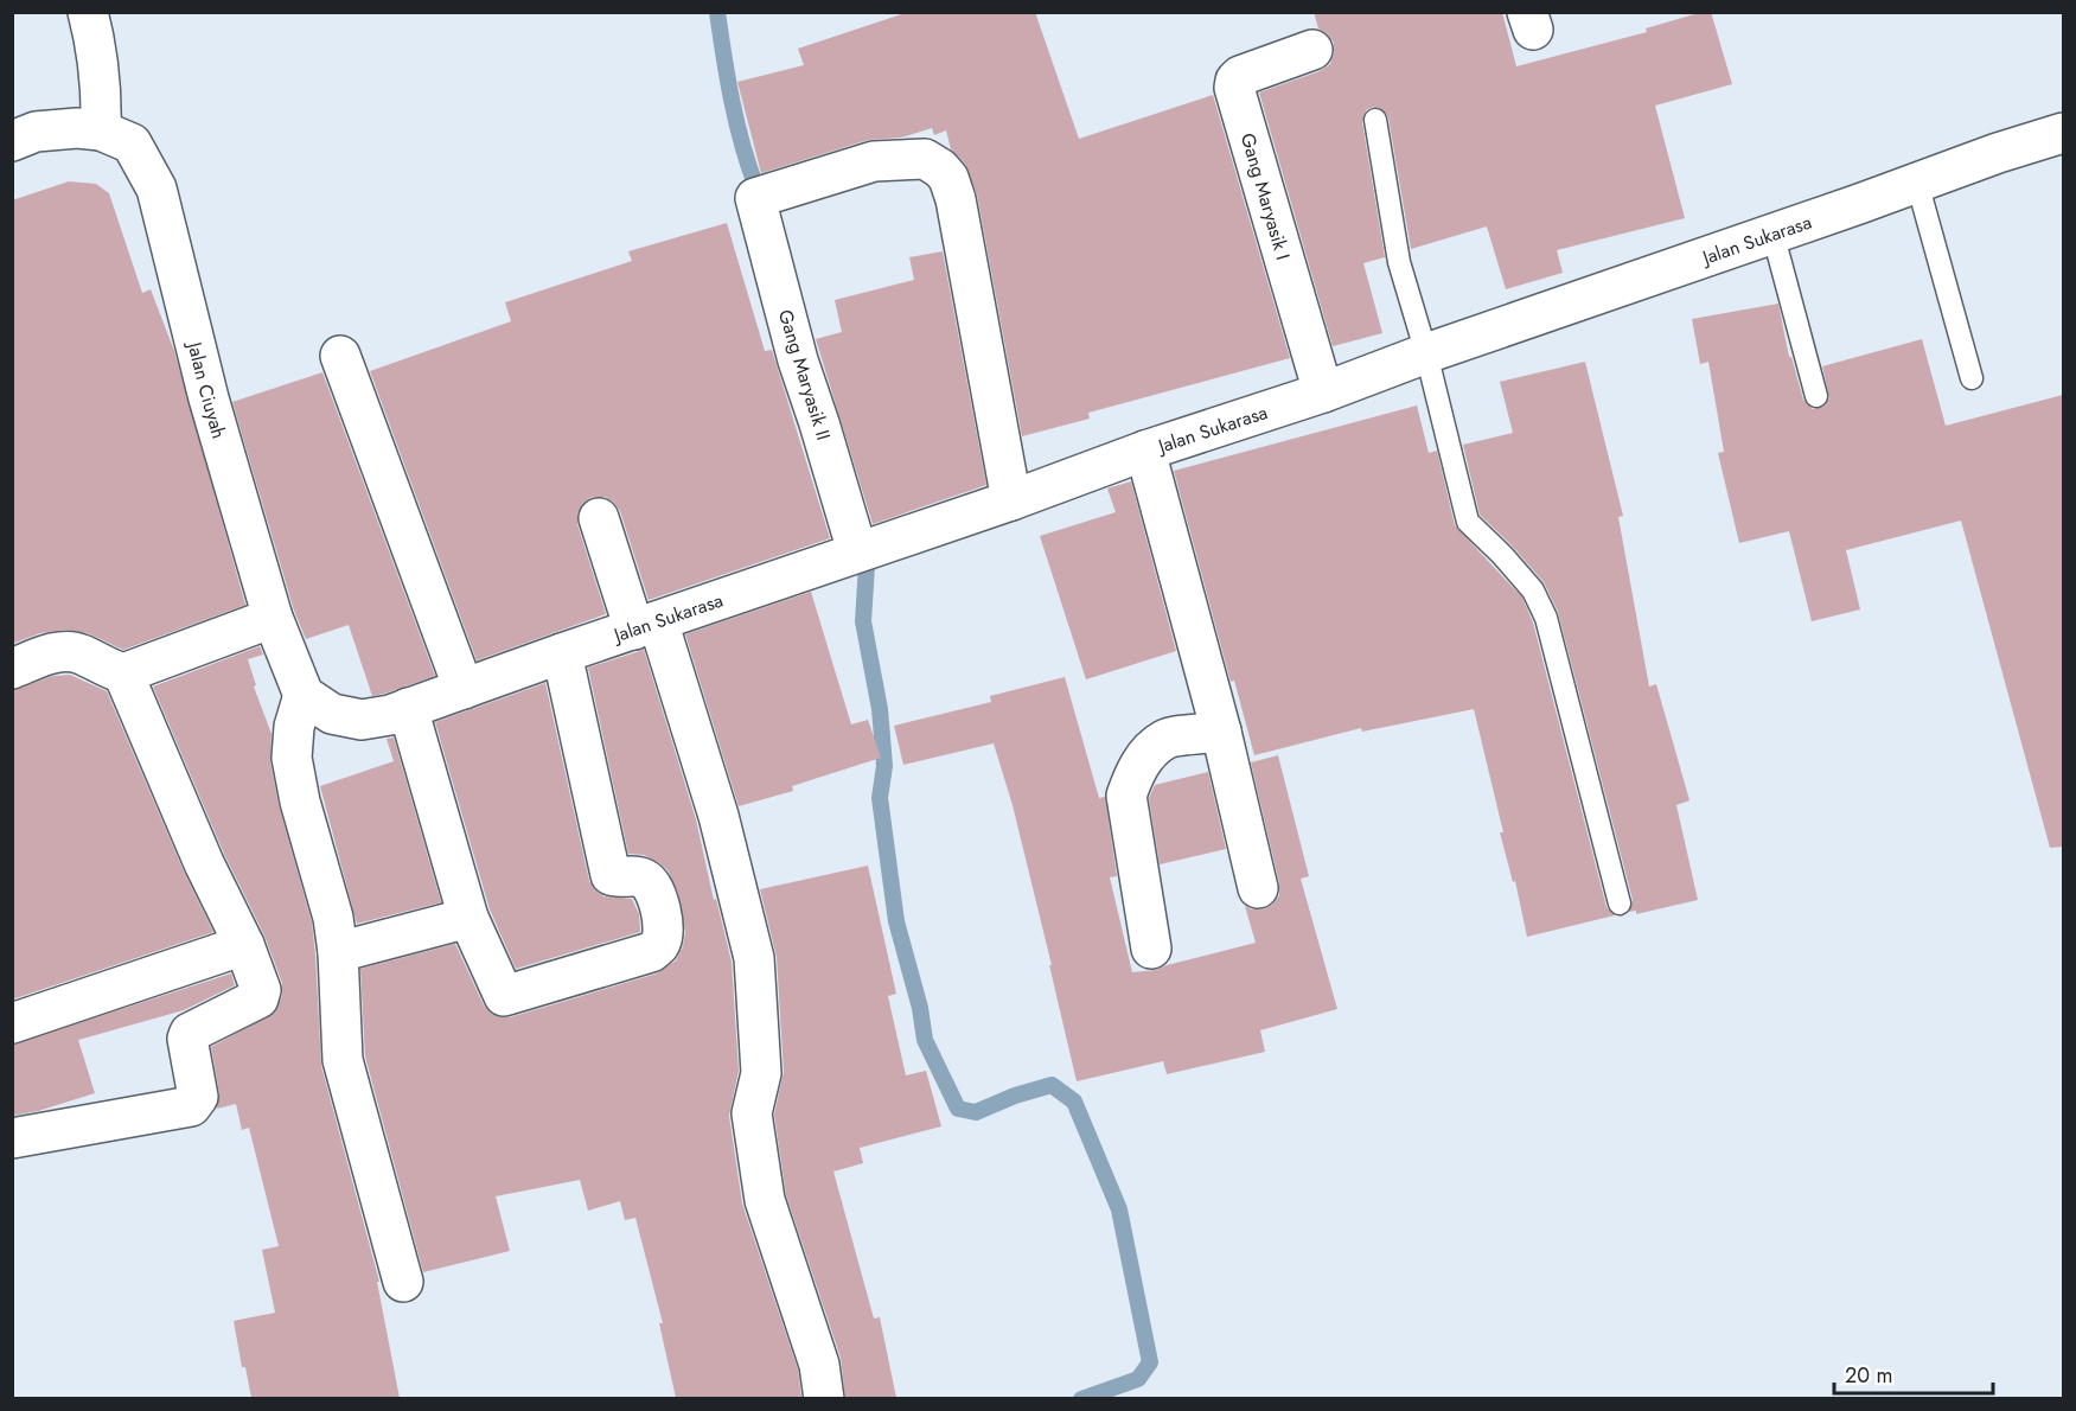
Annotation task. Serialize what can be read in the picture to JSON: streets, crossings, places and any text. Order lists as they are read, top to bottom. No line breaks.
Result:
{"streets":{"street":["Gang Maryasik I","Jalan Sukarasa","Gang Maryasik II","Jalan Ciuyah"]},"crossings":[["Gang Maryasik I","Jalan Sukarasa"],["Jalan Sukarasa","Gang Maryasik II"],["Jalan Sukarasa","Jalan Ciuyah"]],"scale_bar":"20 m"}
